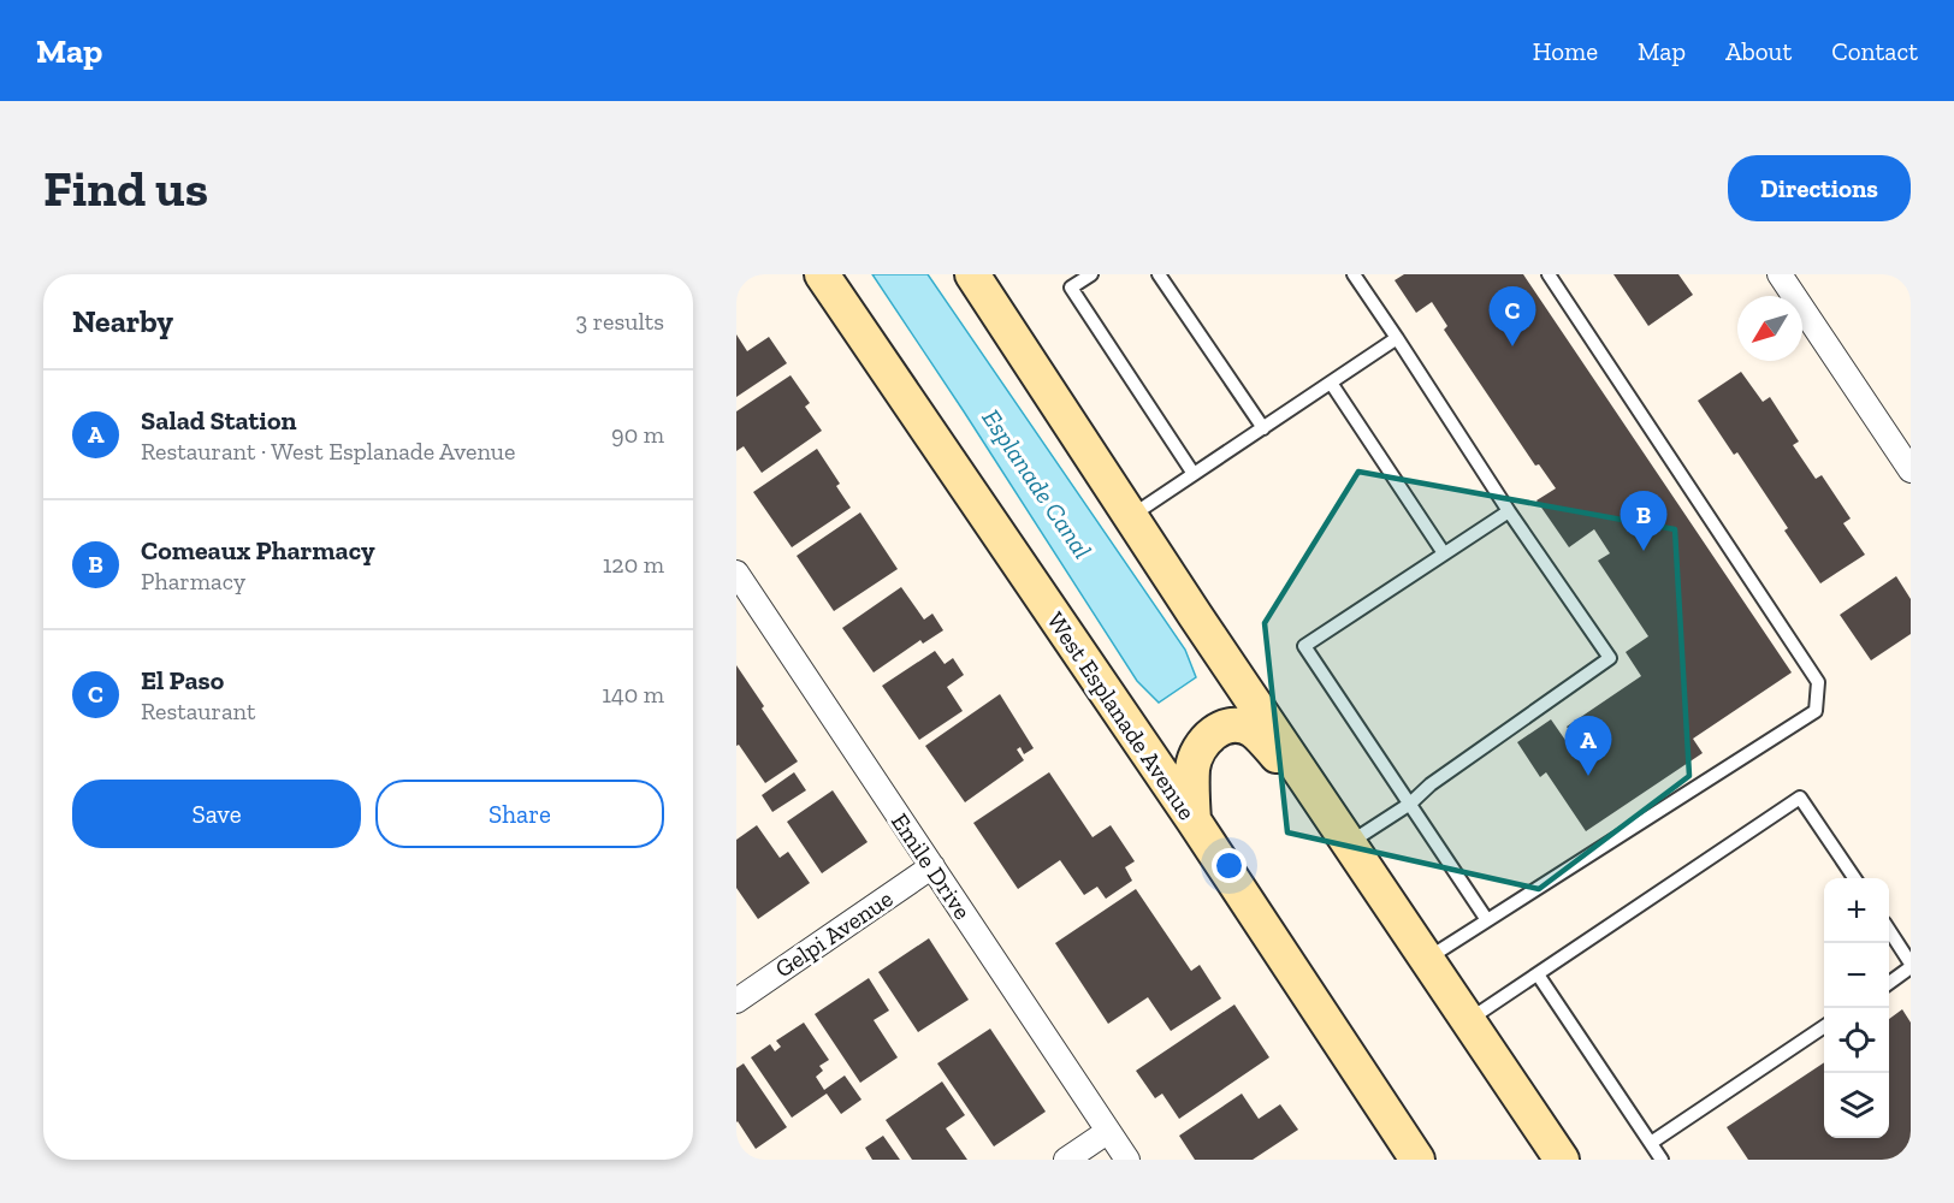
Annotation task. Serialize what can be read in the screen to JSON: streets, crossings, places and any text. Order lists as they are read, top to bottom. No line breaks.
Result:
{"streets":{"main road":["West Esplanade Avenue"],"street":["Emile Drive","Gelpi Avenue"]},"crossings":[["Emile Drive","Gelpi Avenue"]],"water":["Esplanade Canal"],"north":"bottom left","page":{"header":"Map","nav":["Home","Map","About","Contact"],"buttons":["Directions",["Save","Share"]],"title":"Find us","heading":["Nearby","3 results"],"pins":["C","B","A"],"list":[{"mark":"A","name":"Salad Station","note":"Restaurant · West Esplanade Avenue","value":"90 m"},{"mark":"B","name":"Comeaux Pharmacy","note":"Pharmacy","value":"120 m"},{"mark":"C","name":"El Paso","note":"Restaurant","value":"140 m"}],"map_buttons":["+","−"]}}
